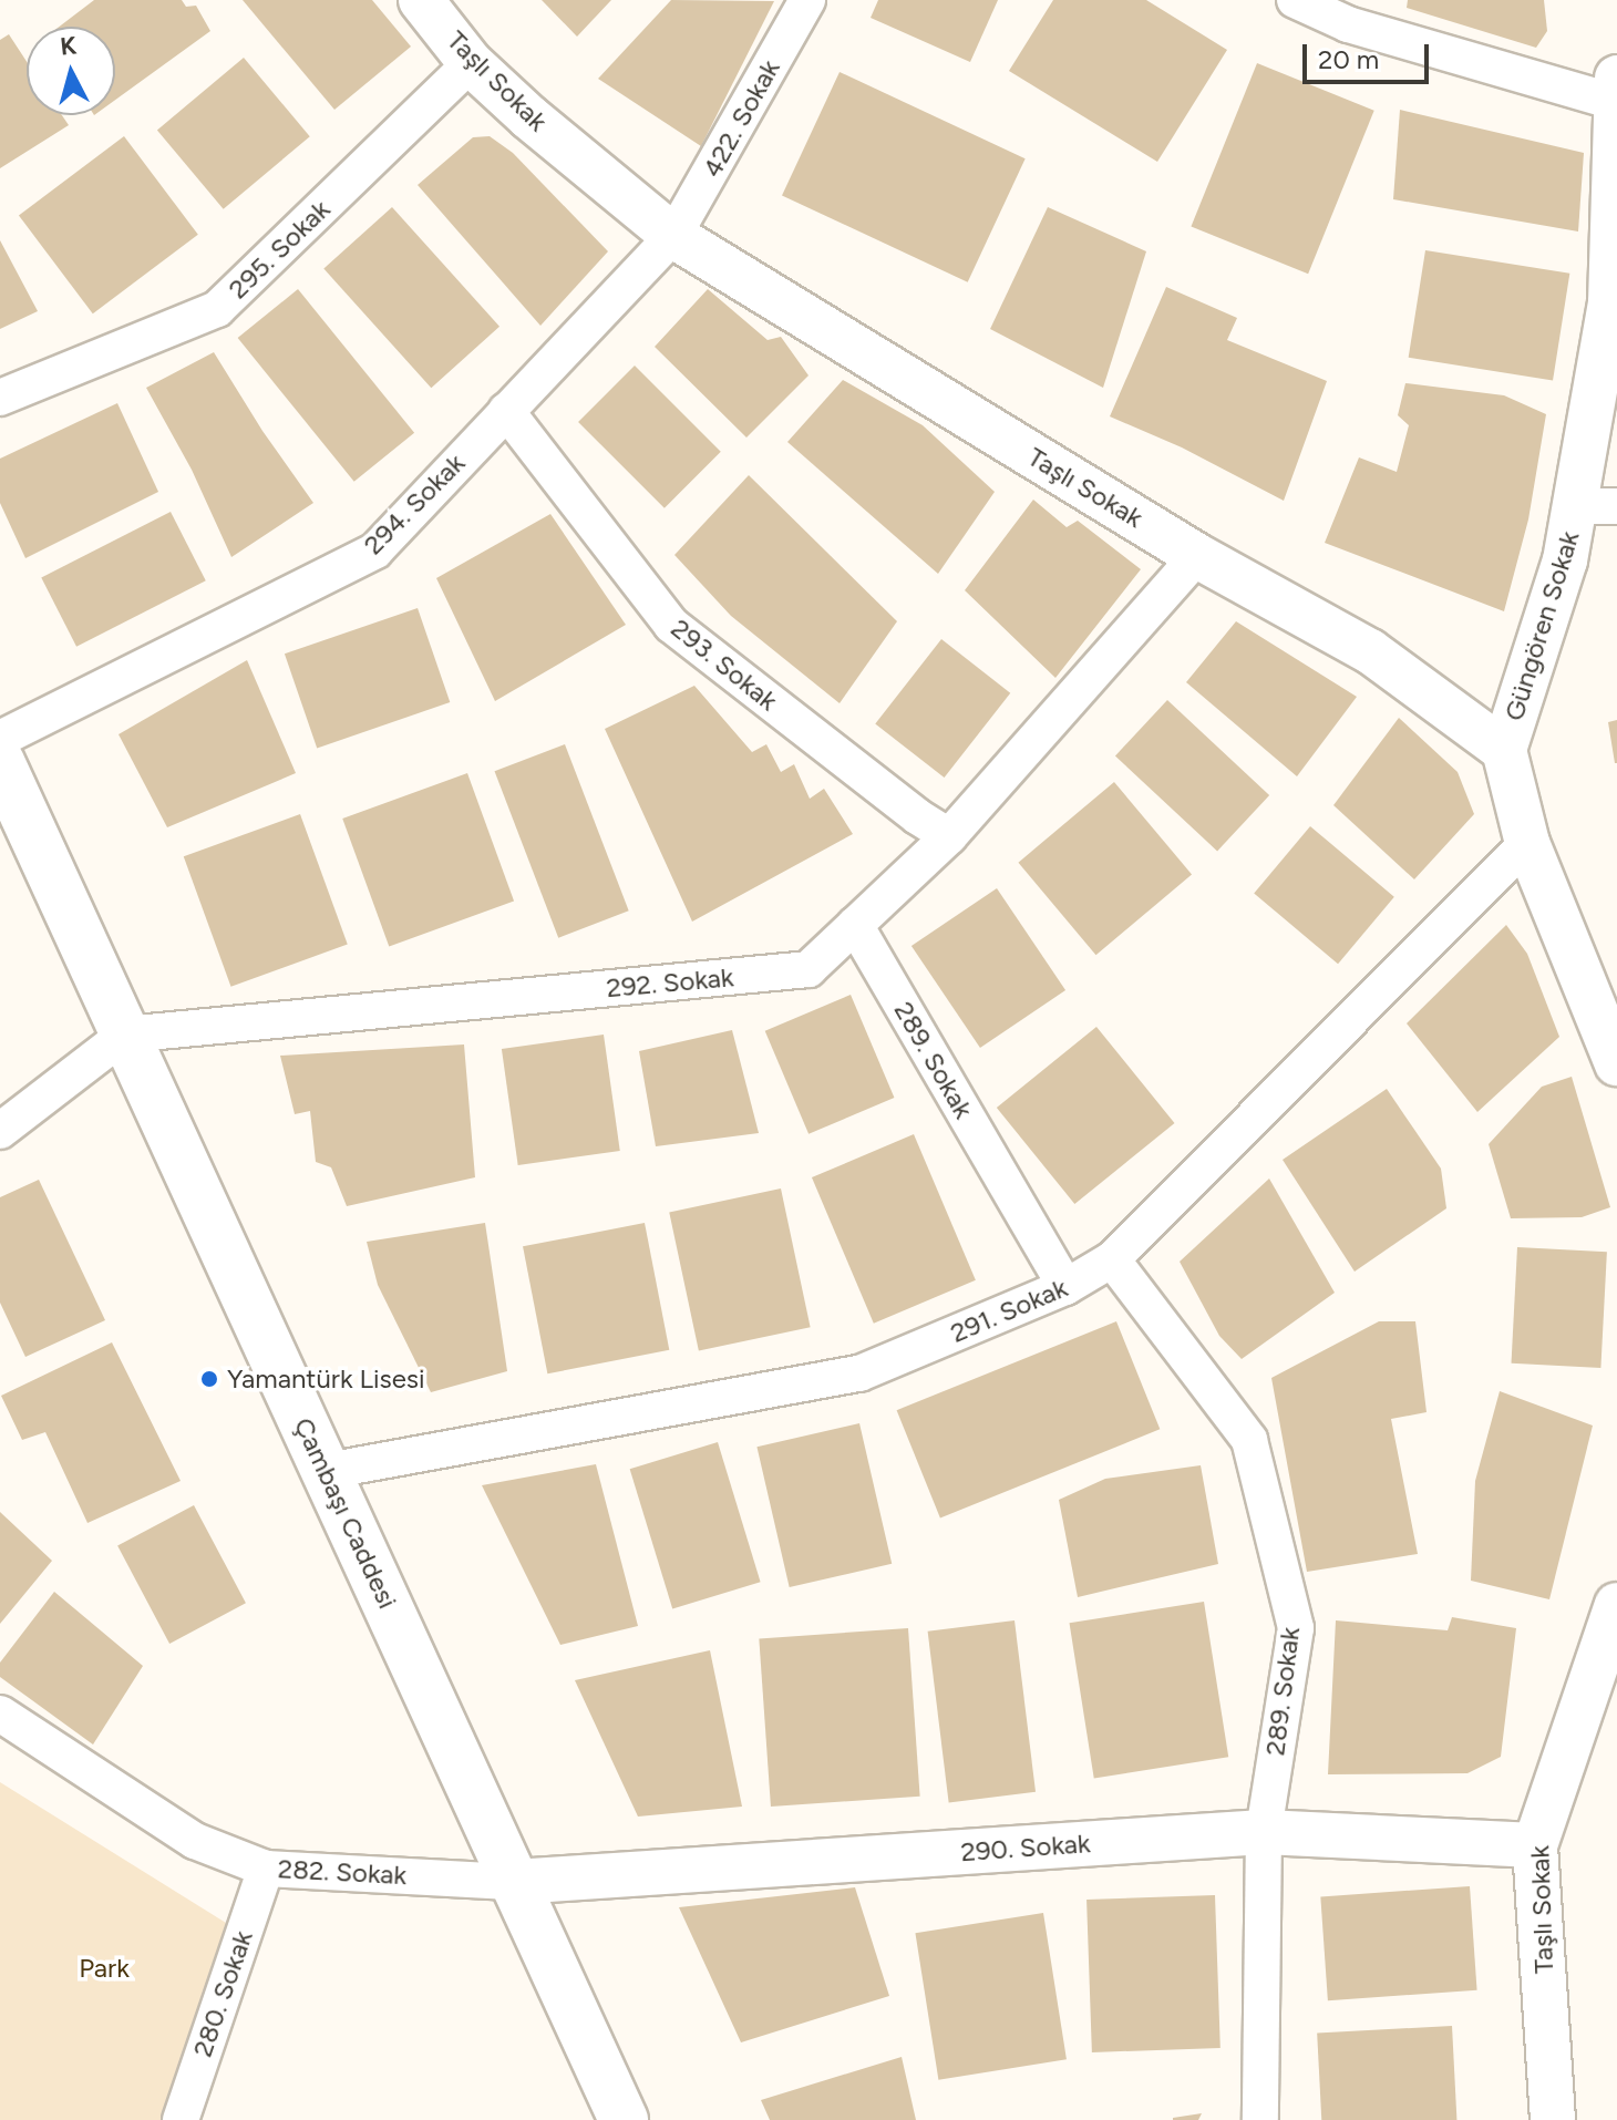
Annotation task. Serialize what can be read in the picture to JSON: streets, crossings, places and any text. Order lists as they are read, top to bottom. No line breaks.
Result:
{"streets":{"main road":["Çambaşı Caddesi"],"street":["Taşlı Sokak","422. Sokak","295. Sokak","294. Sokak","Güngören Sokak","293. Sokak","292. Sokak","289. Sokak","291. Sokak","290. Sokak","282. Sokak","280. Sokak"]},"crossings":[["Taşlı Sokak","422. Sokak"],["Taşlı Sokak","295. Sokak"],["Taşlı Sokak","294. Sokak"],["Taşlı Sokak","Güngören Sokak"],["Taşlı Sokak","292. Sokak"],["Taşlı Sokak","290. Sokak"],["422. Sokak","294. Sokak"],["294. Sokak","293. Sokak"],["293. Sokak","292. Sokak"],["292. Sokak","289. Sokak"],["292. Sokak","Çambaşı Caddesi"],["289. Sokak","291. Sokak"],["289. Sokak","290. Sokak"],["291. Sokak","Çambaşı Caddesi"],["Çambaşı Caddesi","290. Sokak"],["Çambaşı Caddesi","282. Sokak"],["290. Sokak","282. Sokak"],["282. Sokak","280. Sokak"]],"parks":["Park"],"places":["Yamantürk Lisesi"],"scale_bar":"20 m","north":"top"}
